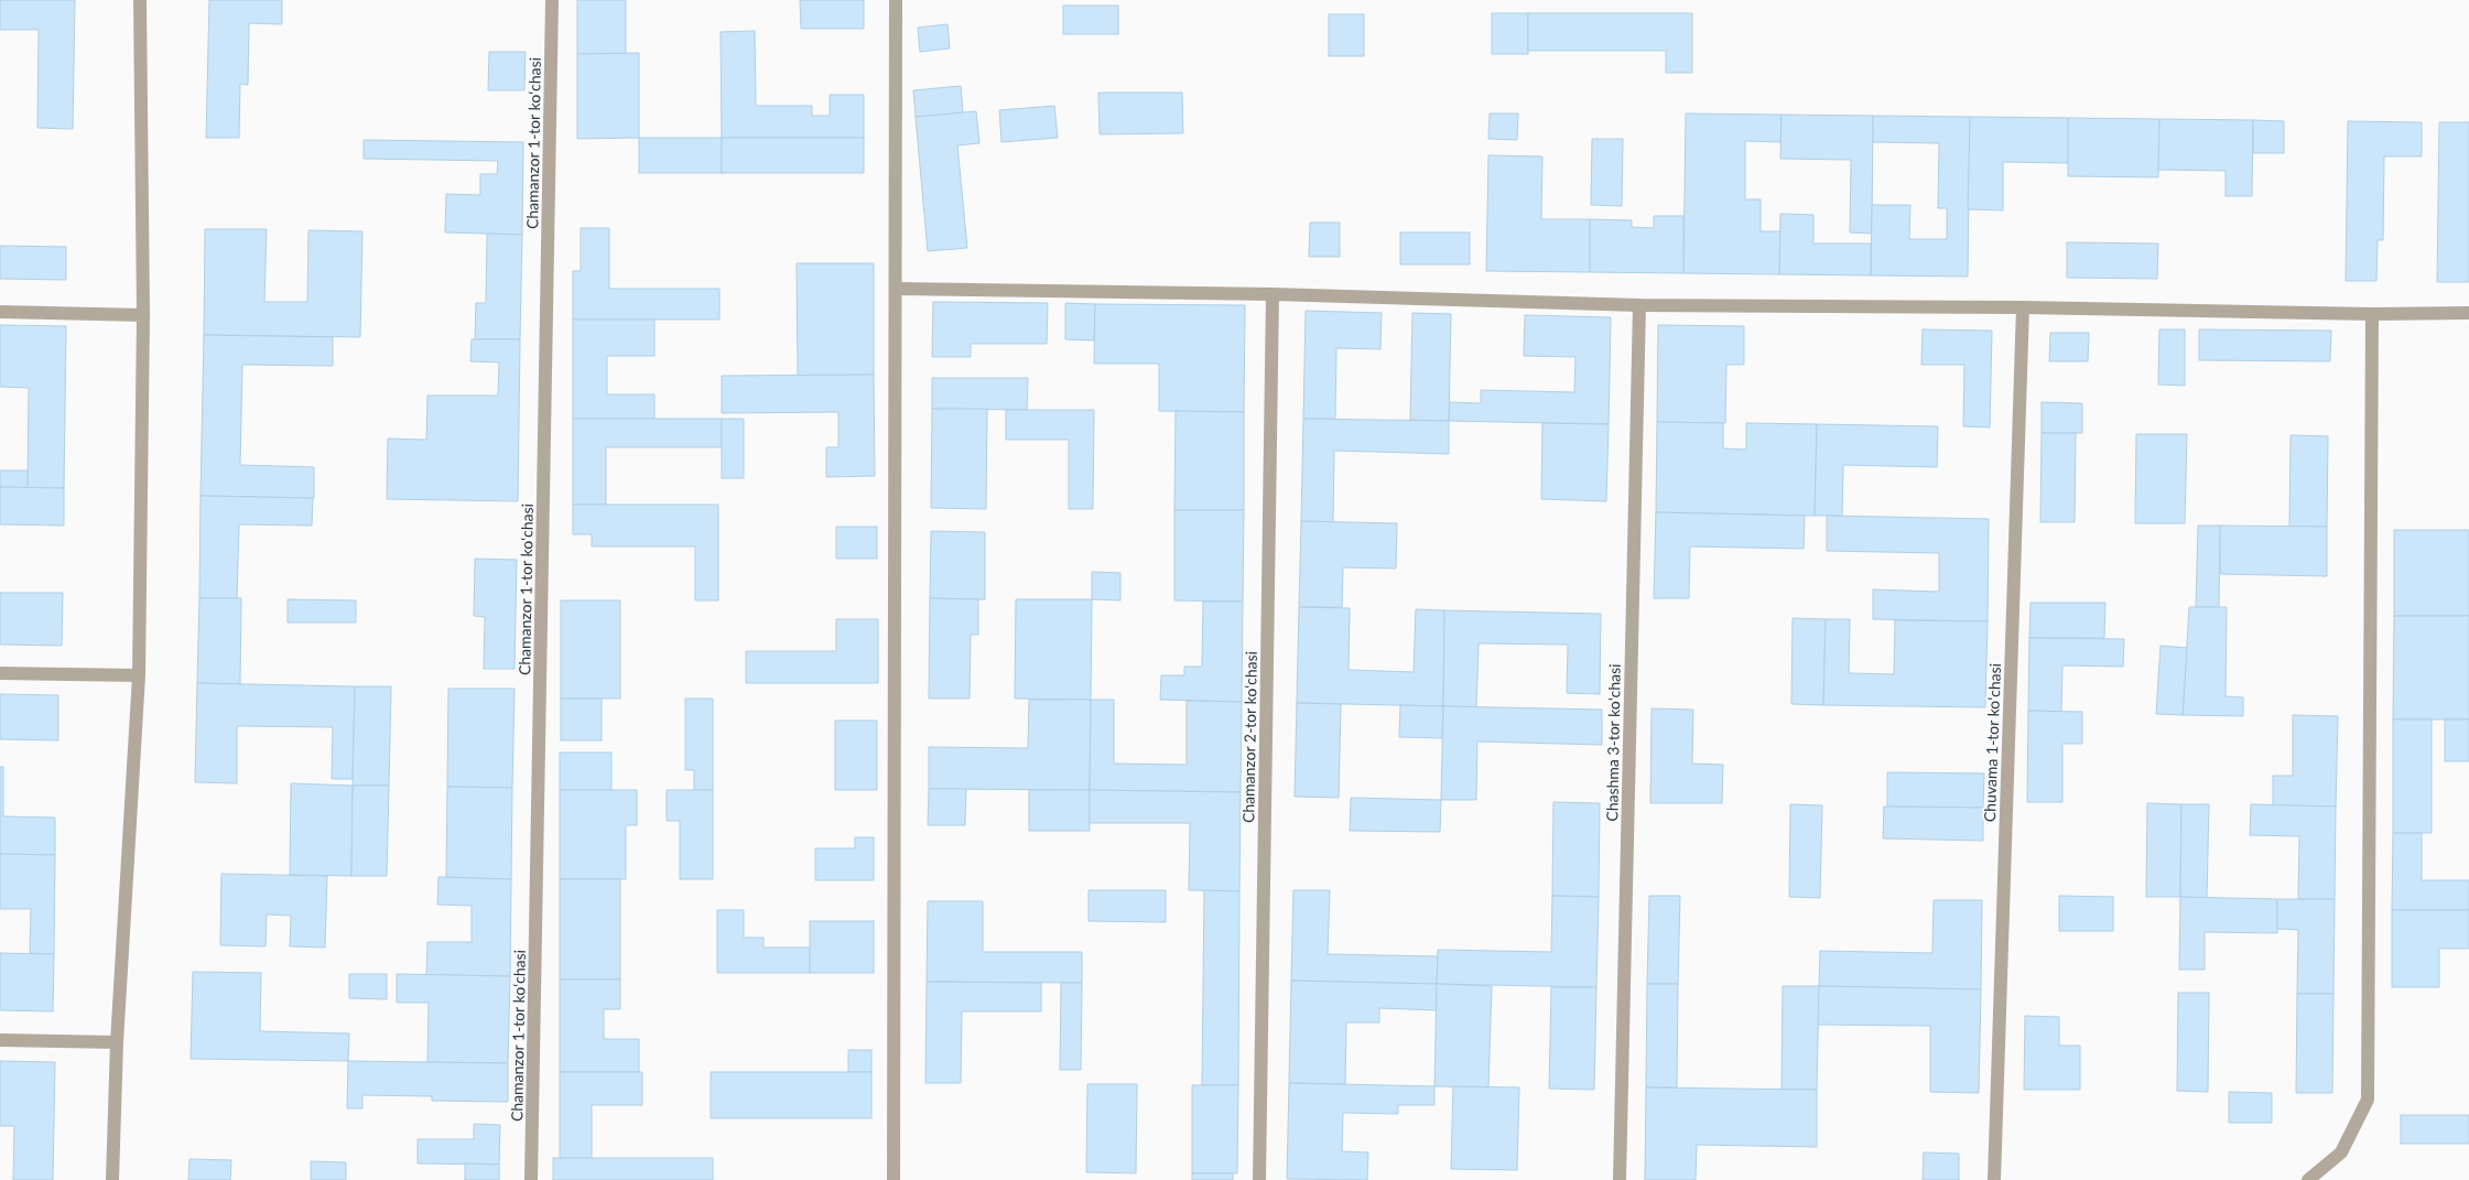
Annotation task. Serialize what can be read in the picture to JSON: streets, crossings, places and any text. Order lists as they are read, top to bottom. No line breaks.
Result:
{"streets":{"street":["Chamanzor 1-tor koʻchasi","Chamanzor 2-tor koʻchasi","Chashma 3-tor koʻchasi","Chuvama 1-tor koʻchasi"]}}
